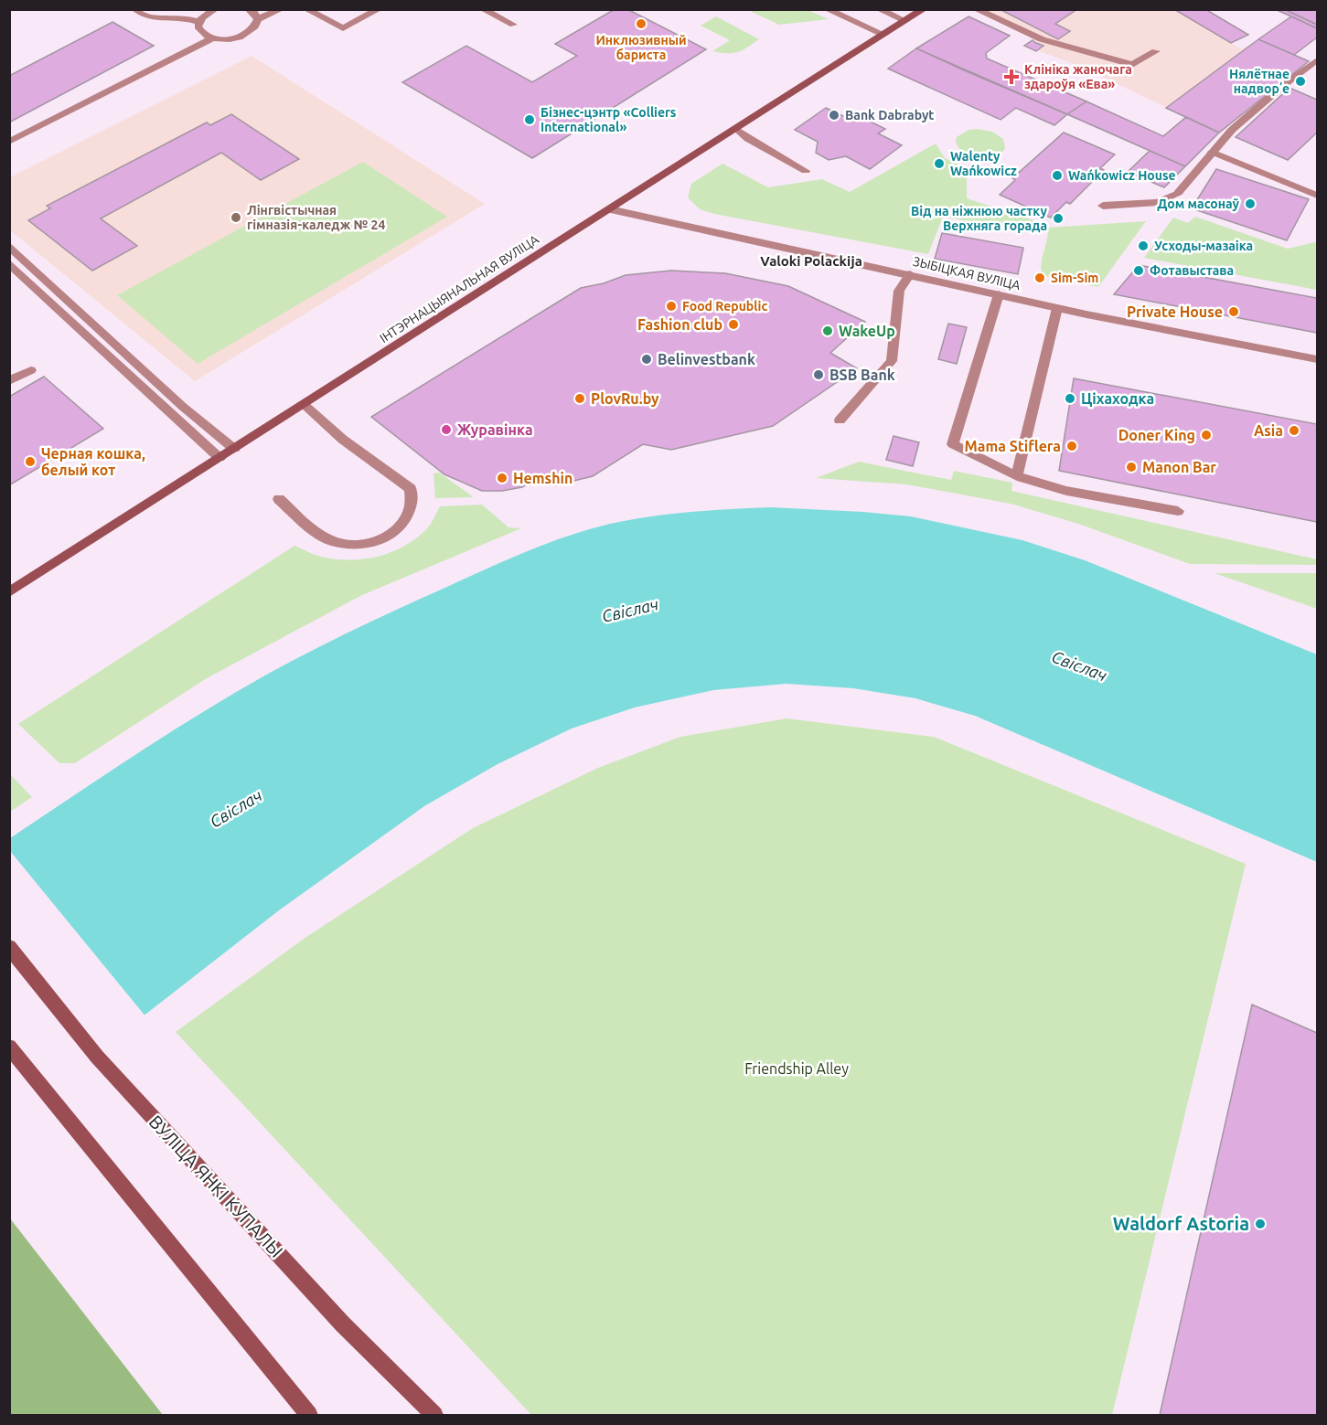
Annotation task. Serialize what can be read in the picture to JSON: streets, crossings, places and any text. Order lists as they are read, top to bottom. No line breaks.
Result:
{"streets":{"main road":["ІНТЭРНАЦЫЯНАЛЬНАЯ ВУЛІЦА","ВУЛІЦА ЯНКІ КУПАЛЫ"],"street":["ЗЫБІЦКАЯ ВУЛІЦА"]},"crossings":[["ЗЫБІЦКАЯ ВУЛІЦА","ІНТЭРНАЦЫЯНАЛЬНАЯ ВУЛІЦА"]],"districts":["Valoki Polackija"],"water":["Свіслач"],"parks":["Friendship Alley"],"places":{"other":["Инклюзивный бариста","Нялётнае надворʼе","Bank Dabrabyt","Бізнес-цэнтр «Colliers International»","Walenty Wańkowicz","Wańkowicz House","Дом масонаў","Лінгвістычная гімназія-каледж № 24","Від на ніжнюю частку Верхняга горада","Усходы-мазаіка","Фотавыстава","Sim-Sim","Food Republic","Private House","Fashion club","WakeUp","Belinvestbank","BSB Bank","PlovRu.by","Ціхаходка","Журавінка","Asia","Doner King","Mama Stiflera","Черная кошка, белый кот","Manon Bar","Hemshin","Waldorf Astoria"],"health":["Клініка жаночага здароўя «Ева»"]}}
